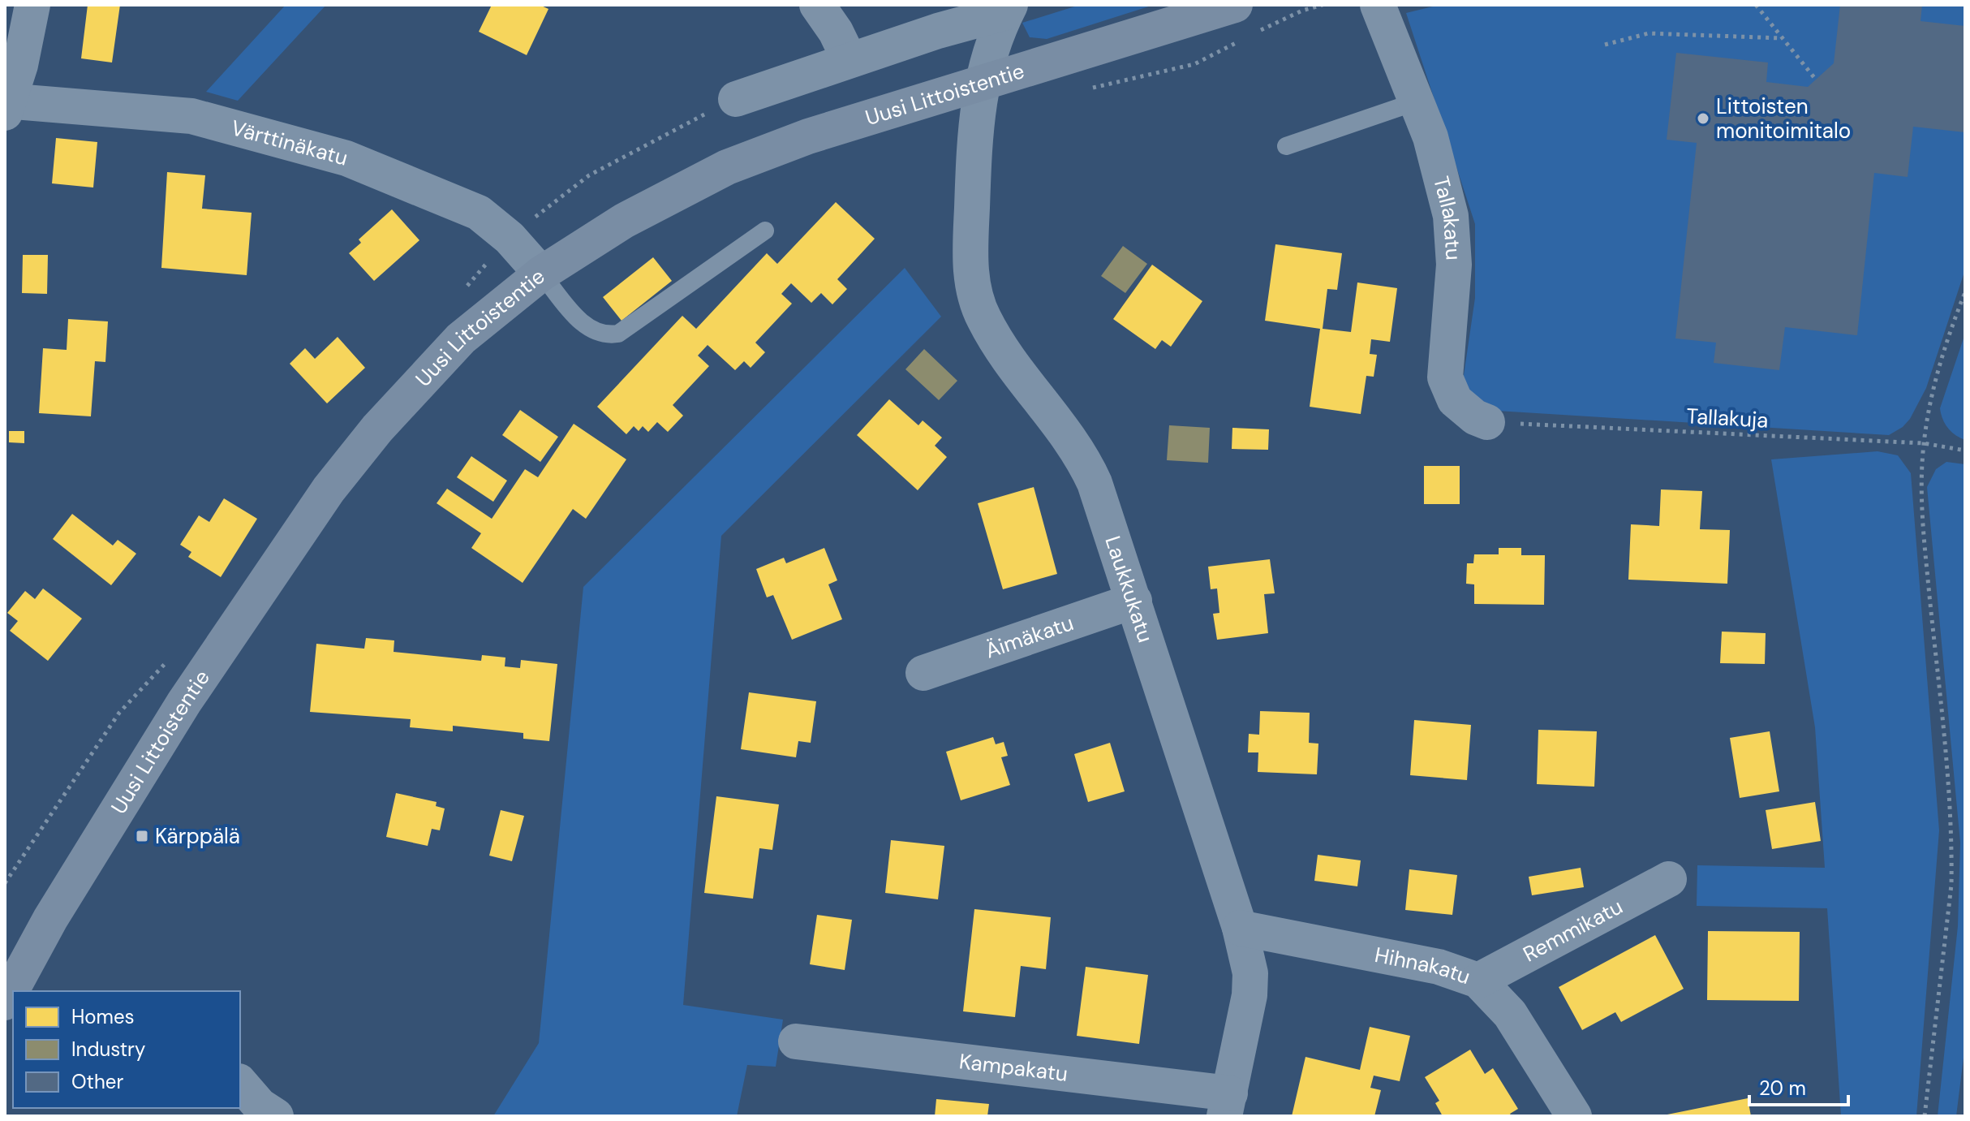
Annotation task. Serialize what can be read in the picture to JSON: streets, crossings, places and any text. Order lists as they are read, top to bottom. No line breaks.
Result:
{"streets":{"street":["Uusi Littoistentie","Värttinäkatu","Tallakatu","Laukkukatu","Äimäkatu","Remmikatu","Hihnakatu","Kampakatu"],"path":["Tallakuja"]},"crossings":[["Uusi Littoistentie","Värttinäkatu"],["Uusi Littoistentie","Laukkukatu"],["Tallakatu","Tallakuja"],["Laukkukatu","Äimäkatu"],["Laukkukatu","Hihnakatu"],["Laukkukatu","Kampakatu"],["Remmikatu","Hihnakatu"]],"places":{"other":["Littoisten monitoimitalo"],"transit":["Kärppälä"]},"legend":["Homes","Industry","Other"],"scale_bar":"20 m"}
